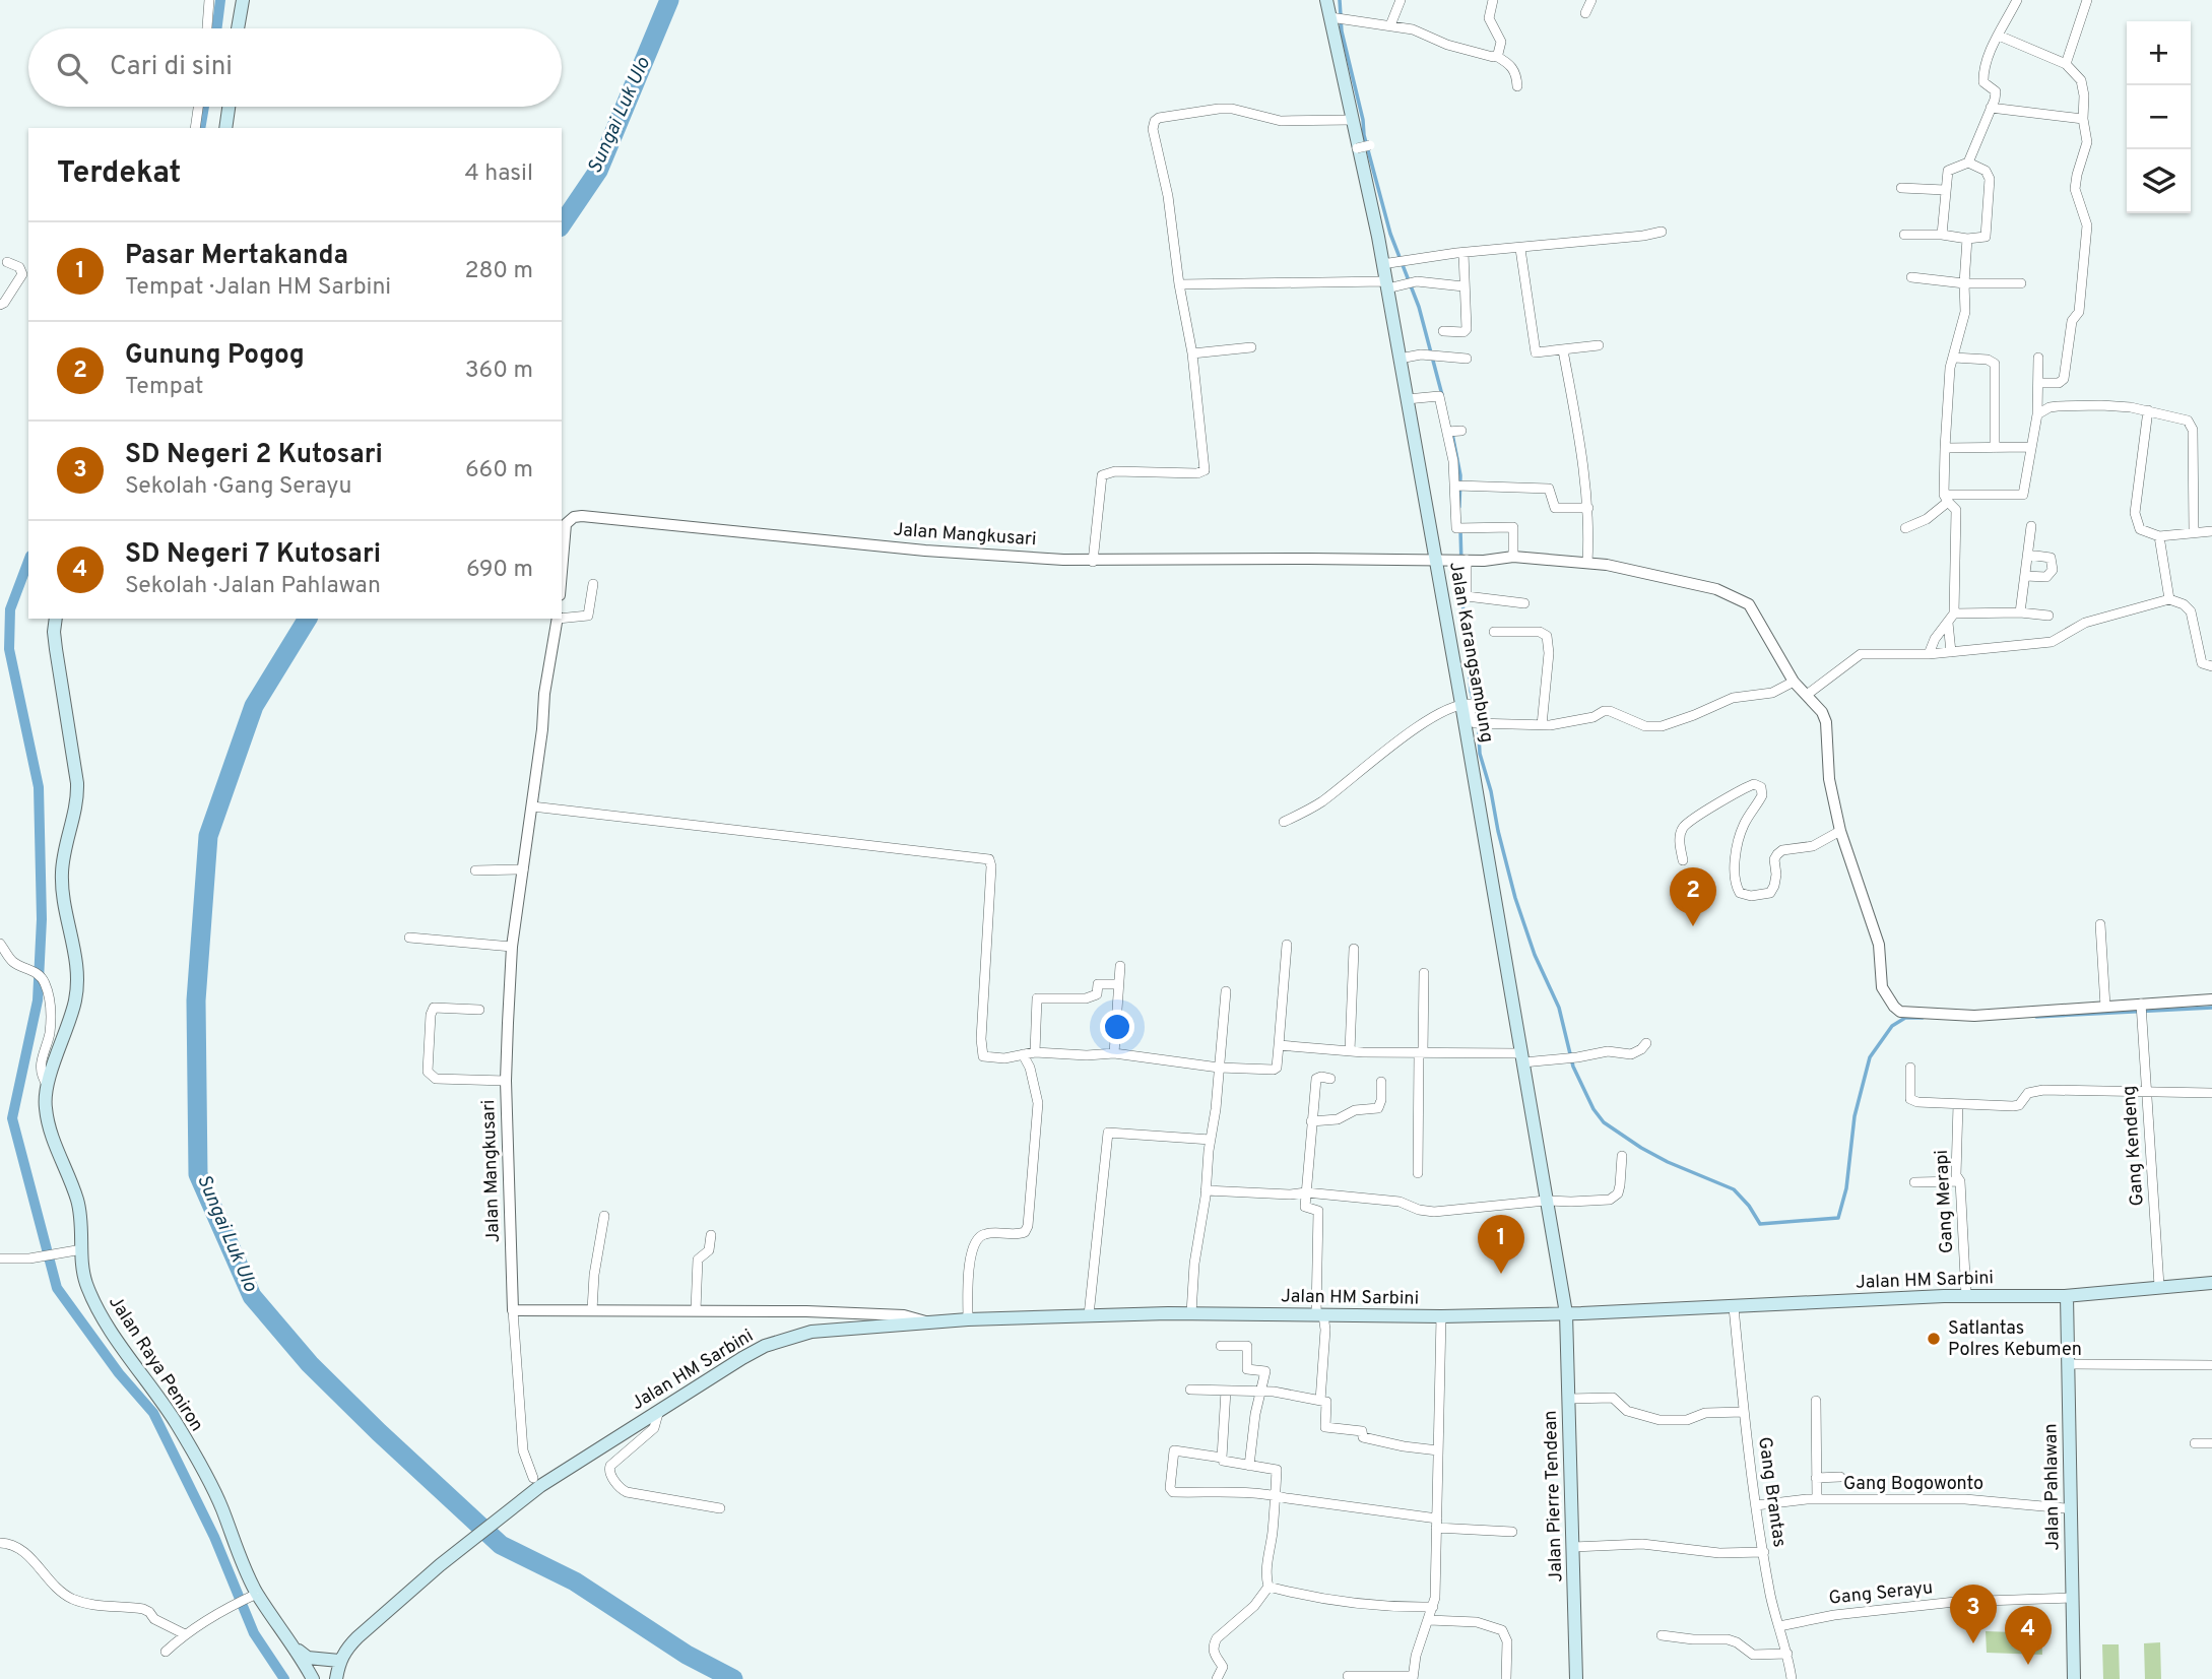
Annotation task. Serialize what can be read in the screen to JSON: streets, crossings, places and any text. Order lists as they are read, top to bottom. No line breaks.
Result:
{"streets":{"main road":["Jalan Karangsambung","Jalan HM Sarbini","Jalan Raya Peniron","Jalan Pahlawan","Jalan Pierre Tendean"],"street":["Jalan Mangkusari","Gang Kendeng","Gang Merapi","Gang Bogowonto","Gang Brantas","Gang Serayu"]},"crossings":[["Jalan Mangkusari","Jalan Karangsambung"],["Jalan Mangkusari","Gang Kendeng"],["Jalan Karangsambung","Jalan HM Sarbini"],["Jalan Karangsambung","Jalan Pierre Tendean"],["Gang Kendeng","Jalan HM Sarbini"],["Gang Merapi","Jalan HM Sarbini"],["Jalan HM Sarbini","Jalan Pahlawan"],["Jalan HM Sarbini","Gang Brantas"],["Jalan HM Sarbini","Jalan Pierre Tendean"],["Gang Bogowonto","Jalan Pahlawan"],["Gang Bogowonto","Gang Brantas"],["Jalan Pahlawan","Gang Serayu"],["Gang Brantas","Gang Serayu"]],"water":["Sungai Luk Ulo"],"places":["Satlantas Polres Kebumen"],"page":{"map_buttons":["+","−"],"search":"Cari di sini","heading":["Terdekat","4 hasil"],"list":[{"mark":"1","name":"Pasar Mertakanda","note":"Tempat · Jalan HM Sarbini","value":"280 m"},{"mark":"2","name":"Gunung Pogog","note":"Tempat","value":"360 m"},{"mark":"3","name":"SD Negeri 2 Kutosari","note":"Sekolah · Gang Serayu","value":"660 m"},{"mark":"4","name":"SD Negeri 7 Kutosari","note":"Sekolah · Jalan Pahlawan","value":"690 m"}],"pins":["2","1","3","4"]}}
